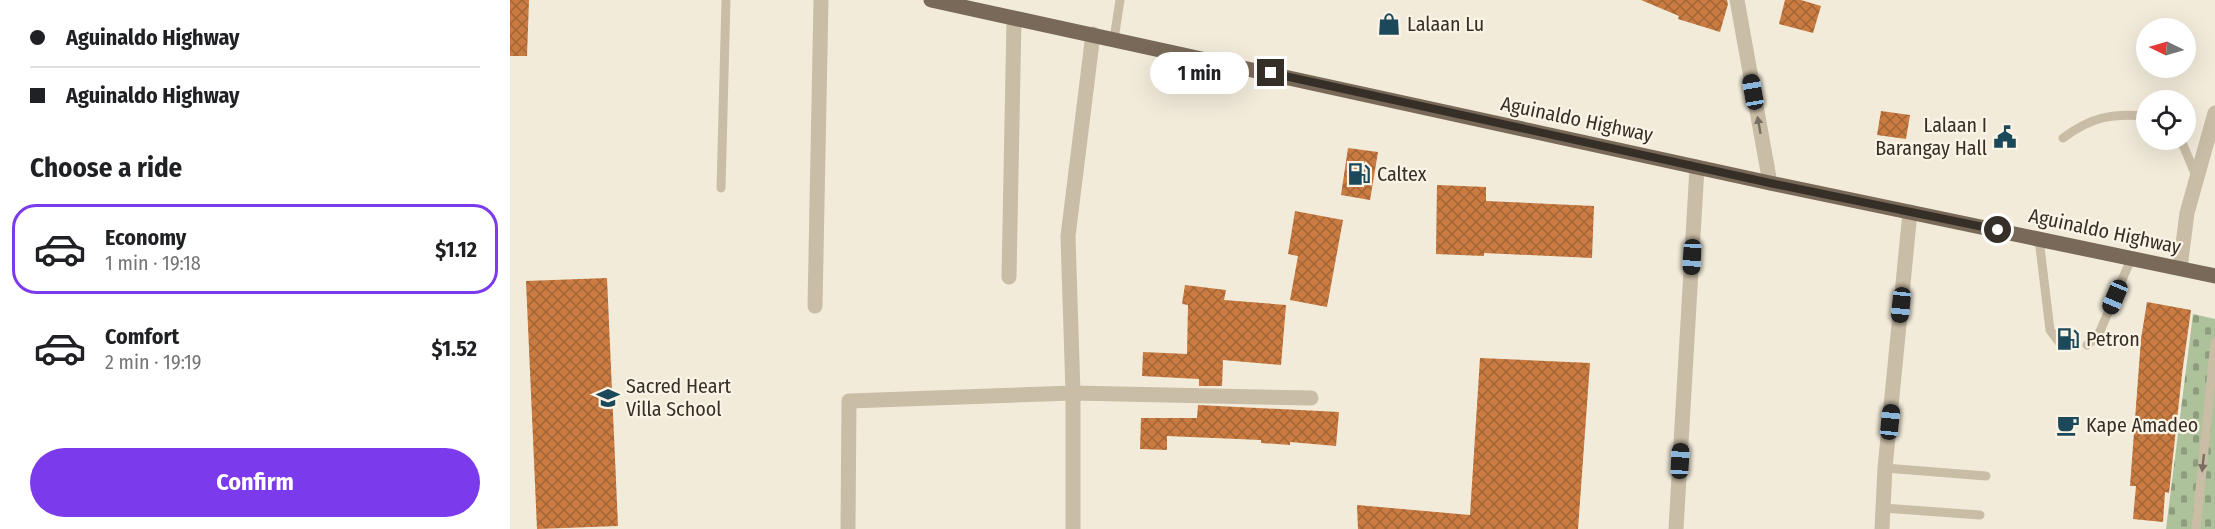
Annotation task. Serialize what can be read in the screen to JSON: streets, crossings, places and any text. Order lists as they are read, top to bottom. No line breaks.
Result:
{"streets":{"main road":["Aguinaldo Highway"]},"places":{"shop":["Lalaan Lu"],"public building":["Lalaan I Barangay Hall"],"fuel station":["Caltex","Petron"],"school or university":["Sacred Heart Villa School"],"cafe":["Kape Amadeo"]},"north":"left","page":{"banner":["Aguinaldo Highway","Aguinaldo Highway"],"bubble":"1 min","heading":"Choose a ride","list":[{"name":"Economy","note":"1 min · 19:18","value":"$1.12"},{"name":"Comfort","note":"2 min · 19:19","value":"$1.52"}],"buttons":"Confirm"}}
